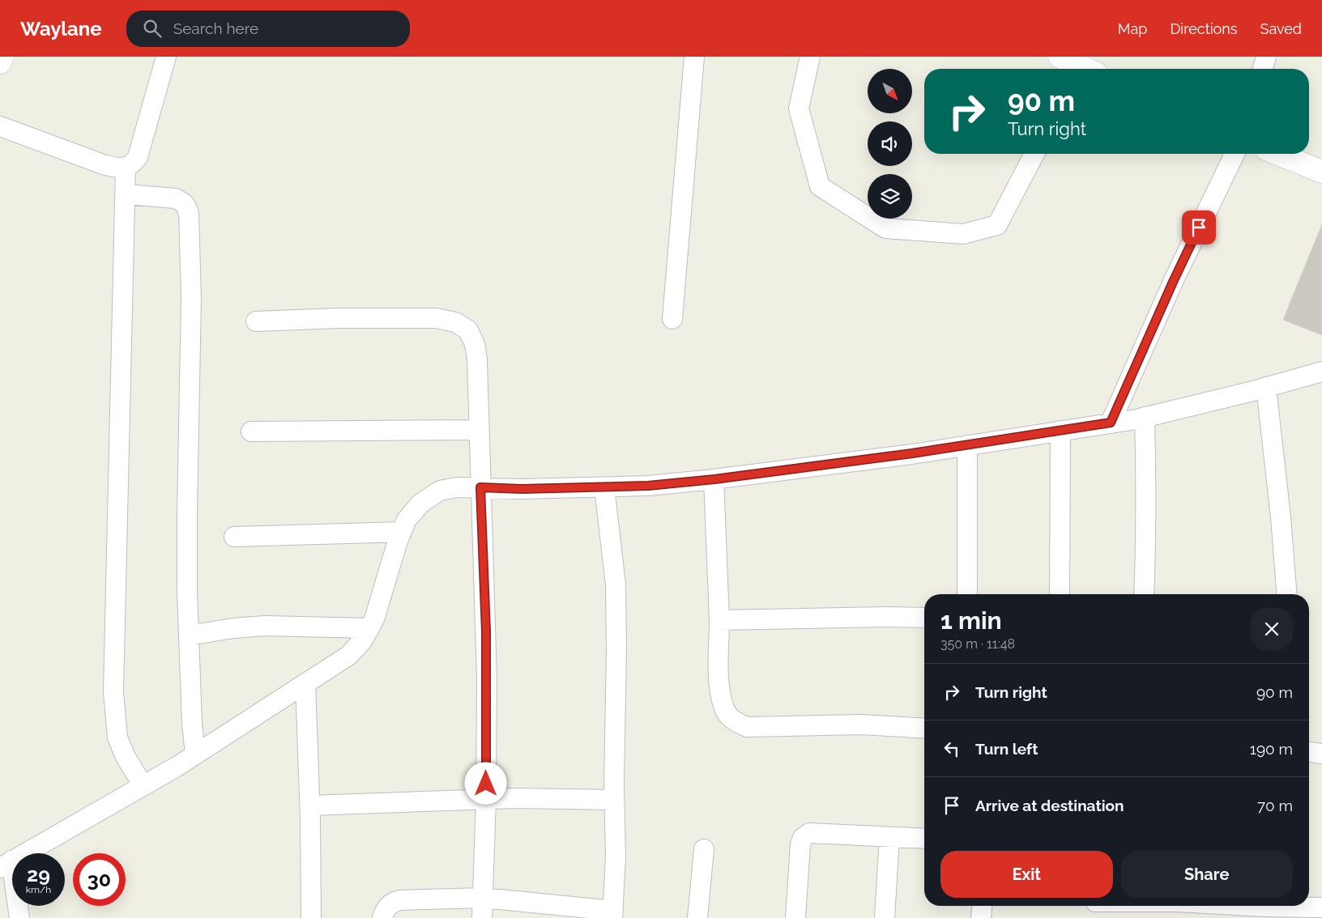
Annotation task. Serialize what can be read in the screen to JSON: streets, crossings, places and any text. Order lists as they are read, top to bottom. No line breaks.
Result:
{"north":"bottom right","page":{"header":"Waylane","search":"Search here","nav":["Map","Directions","Saved"],"turn":["90 m","Turn right"],"heading":["1 min","350 m · 11:48"],"list":[{"name":"Turn right","value":"90 m"},{"name":"Turn left","value":"190 m"},{"name":"Arrive at destination","value":"70 m"}],"buttons":["Exit","Share"],"speed":"29 km/h","limit":"30"}}
